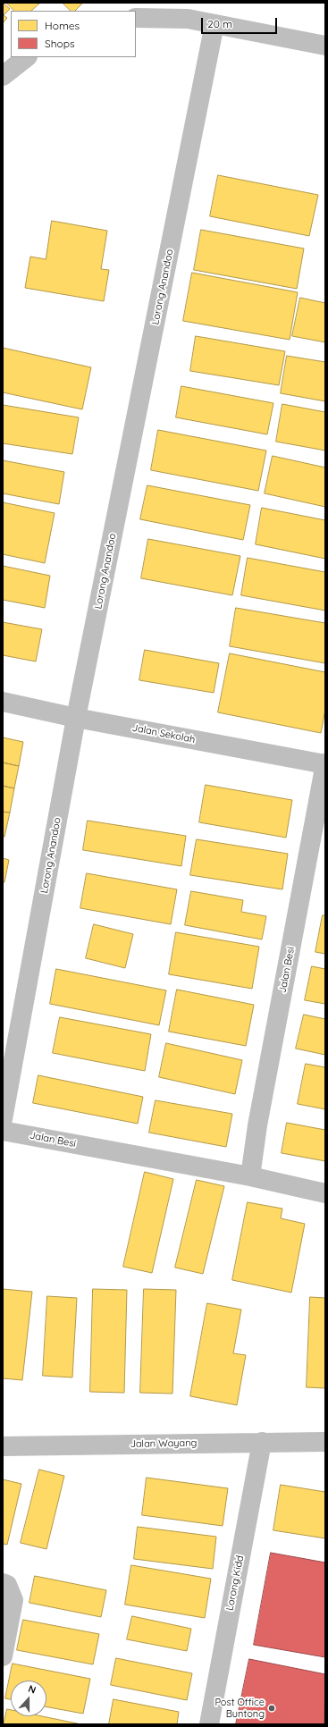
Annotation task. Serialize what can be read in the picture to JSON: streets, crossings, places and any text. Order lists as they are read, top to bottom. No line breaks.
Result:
{"streets":{"street":["Lorong Anandoo","Jalan Sekolah","Jalan Besi","Jalan Wayang","Lorong Kidd"]},"crossings":[["Lorong Anandoo","Jalan Sekolah"],["Jalan Sekolah","Jalan Besi"],["Jalan Wayang","Lorong Kidd"]],"places":["Post Office Buntong"],"legend":["Homes","Shops"],"scale_bar":"20 m","north":"top"}
